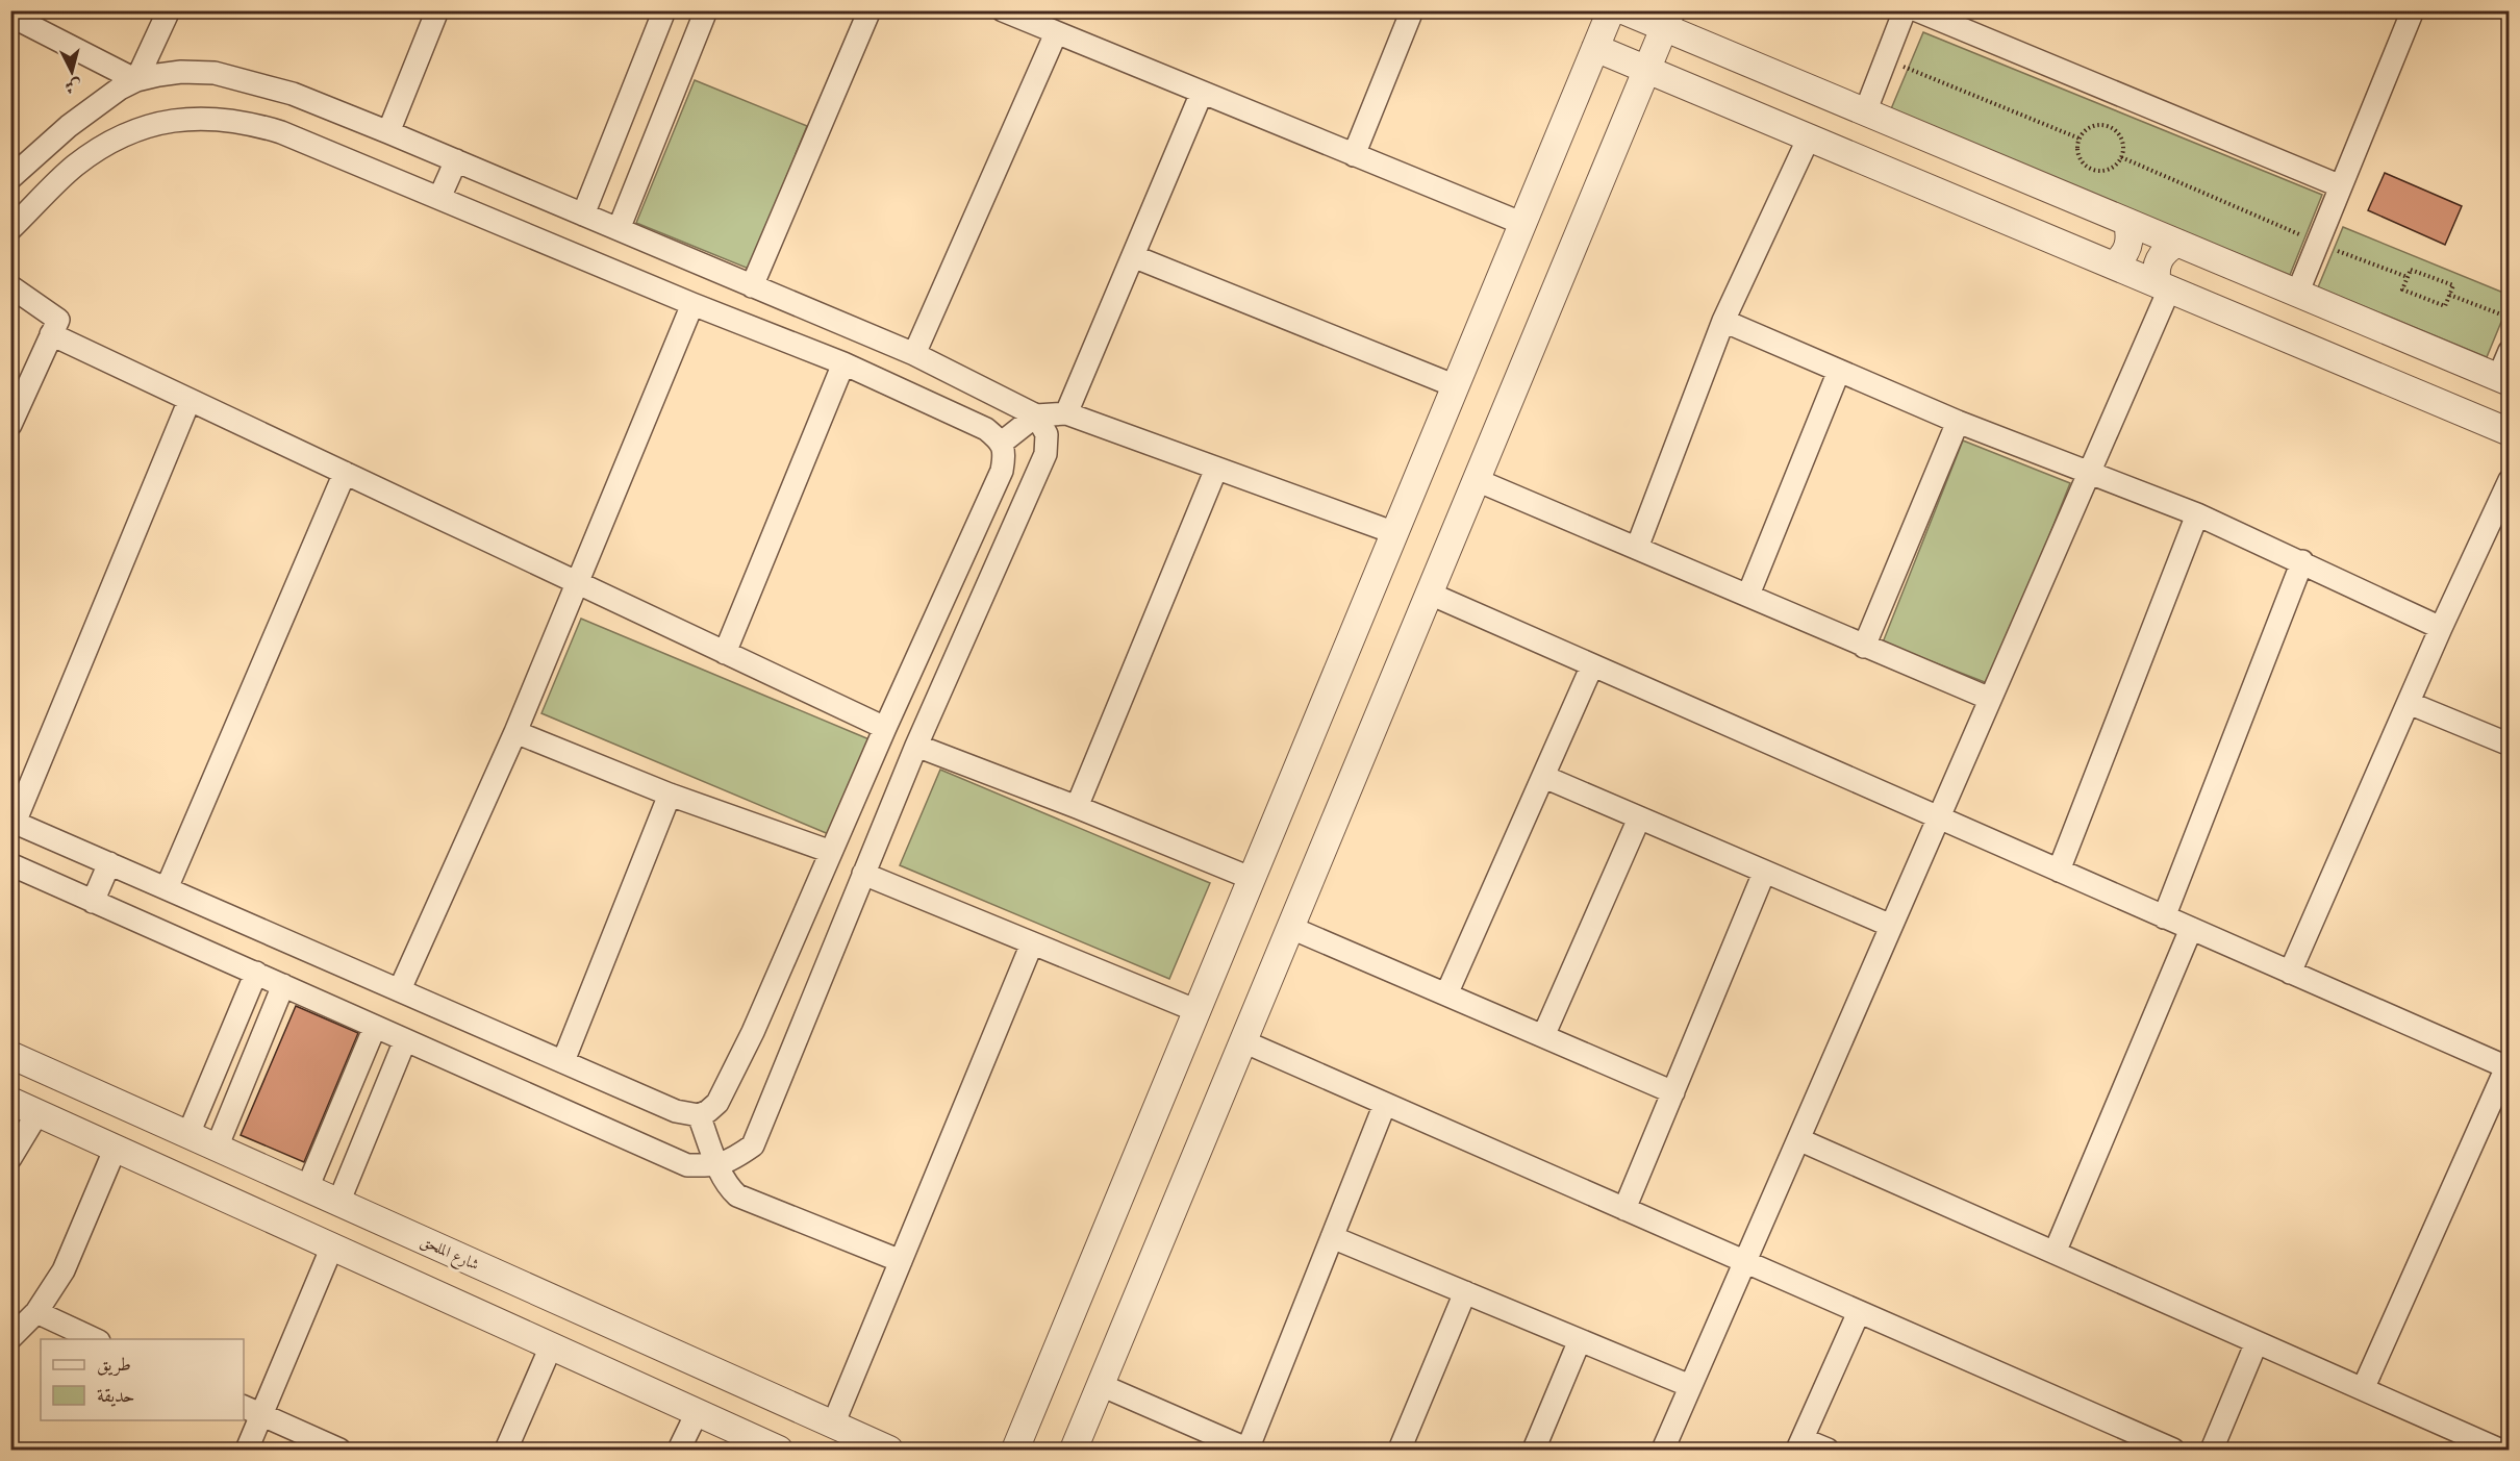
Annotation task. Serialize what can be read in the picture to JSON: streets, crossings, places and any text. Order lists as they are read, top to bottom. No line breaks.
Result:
{"streets":{"street":["شارع الملحق"]},"legend":["طريق","حديقة"],"north":"bottom"}
